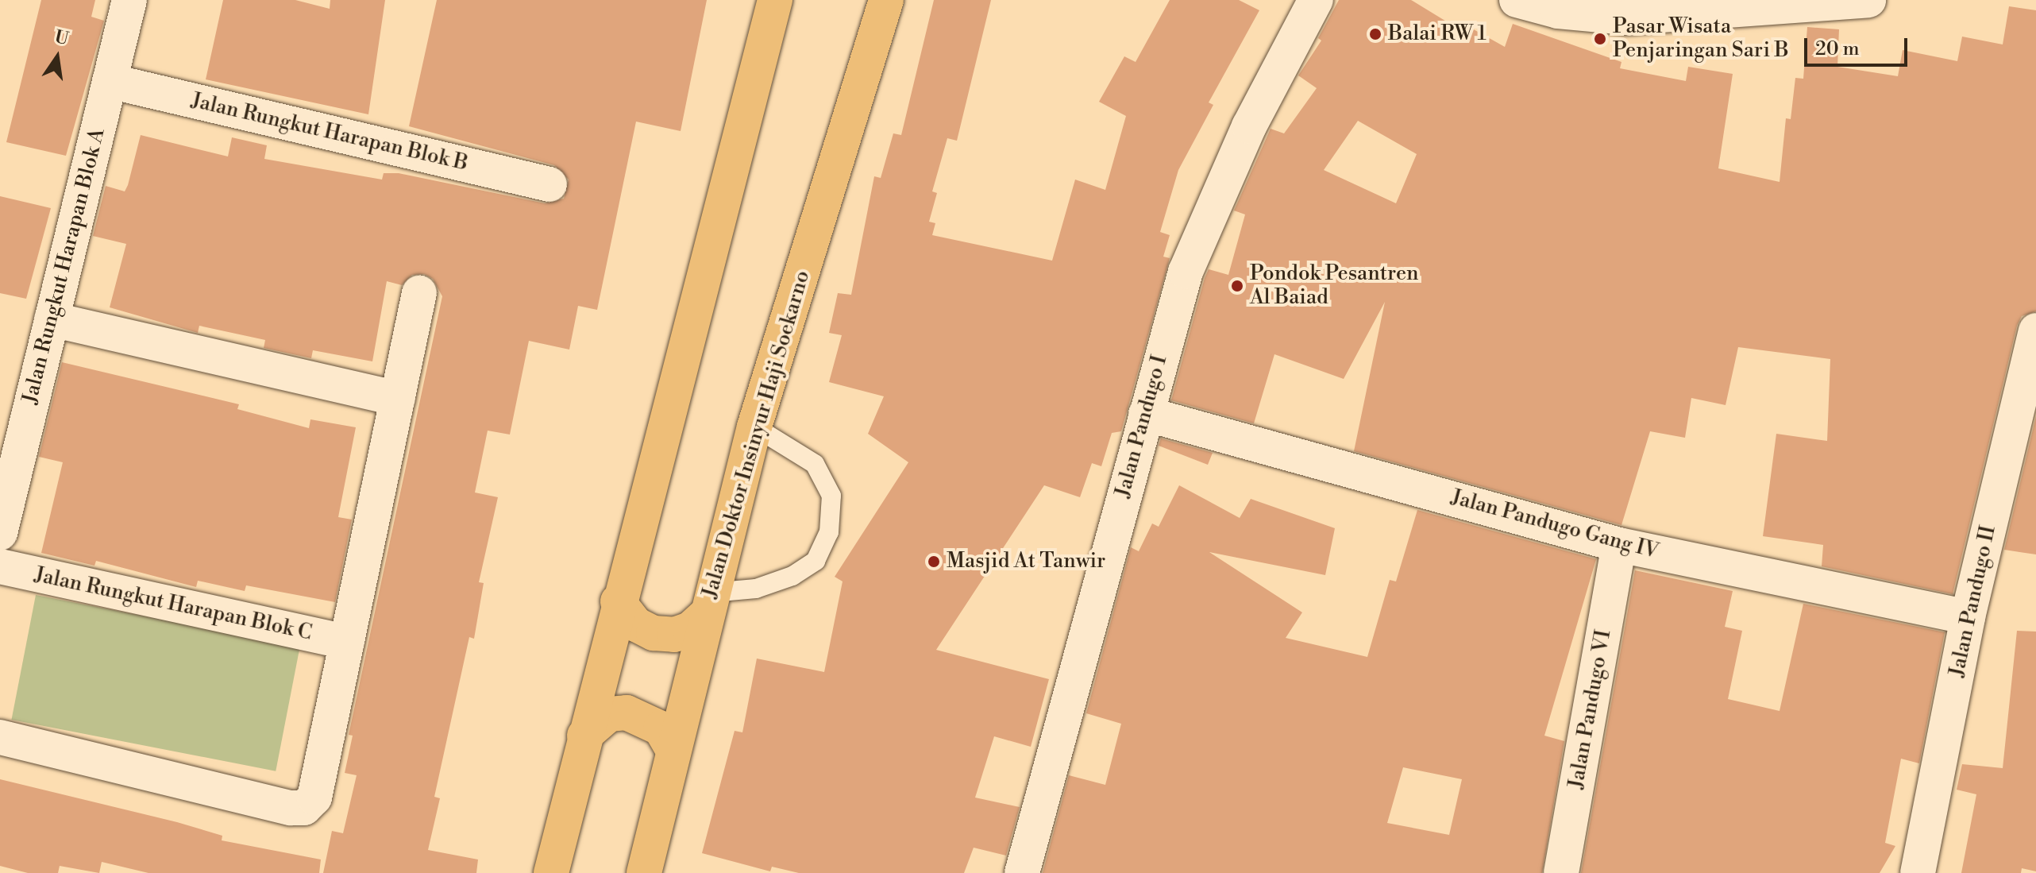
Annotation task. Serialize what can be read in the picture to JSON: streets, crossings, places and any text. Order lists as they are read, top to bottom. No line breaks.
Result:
{"streets":{"main road":["Jalan Doktor Insinyur Haji Soekarno"],"street":["Jalan Rungkut Harapan Blok B","Jalan Rungkut Harapan Blok A","Jalan Pandugo I","Jalan Pandugo Gang IV","Jalan Pandugo II","Jalan Rungkut Harapan Blok C","Jalan Pandugo VI"]},"crossings":[["Jalan Rungkut Harapan Blok B","Jalan Rungkut Harapan Blok A"],["Jalan Pandugo I","Jalan Pandugo Gang IV"],["Jalan Pandugo Gang IV","Jalan Pandugo II"],["Jalan Pandugo Gang IV","Jalan Pandugo VI"]],"places":["Balai RW 1","Pasar Wisata Penjaringan Sari B","Pondok Pesantren Al Baiad","Masjid At Tanwir"],"scale_bar":"20 m","north":"top"}
